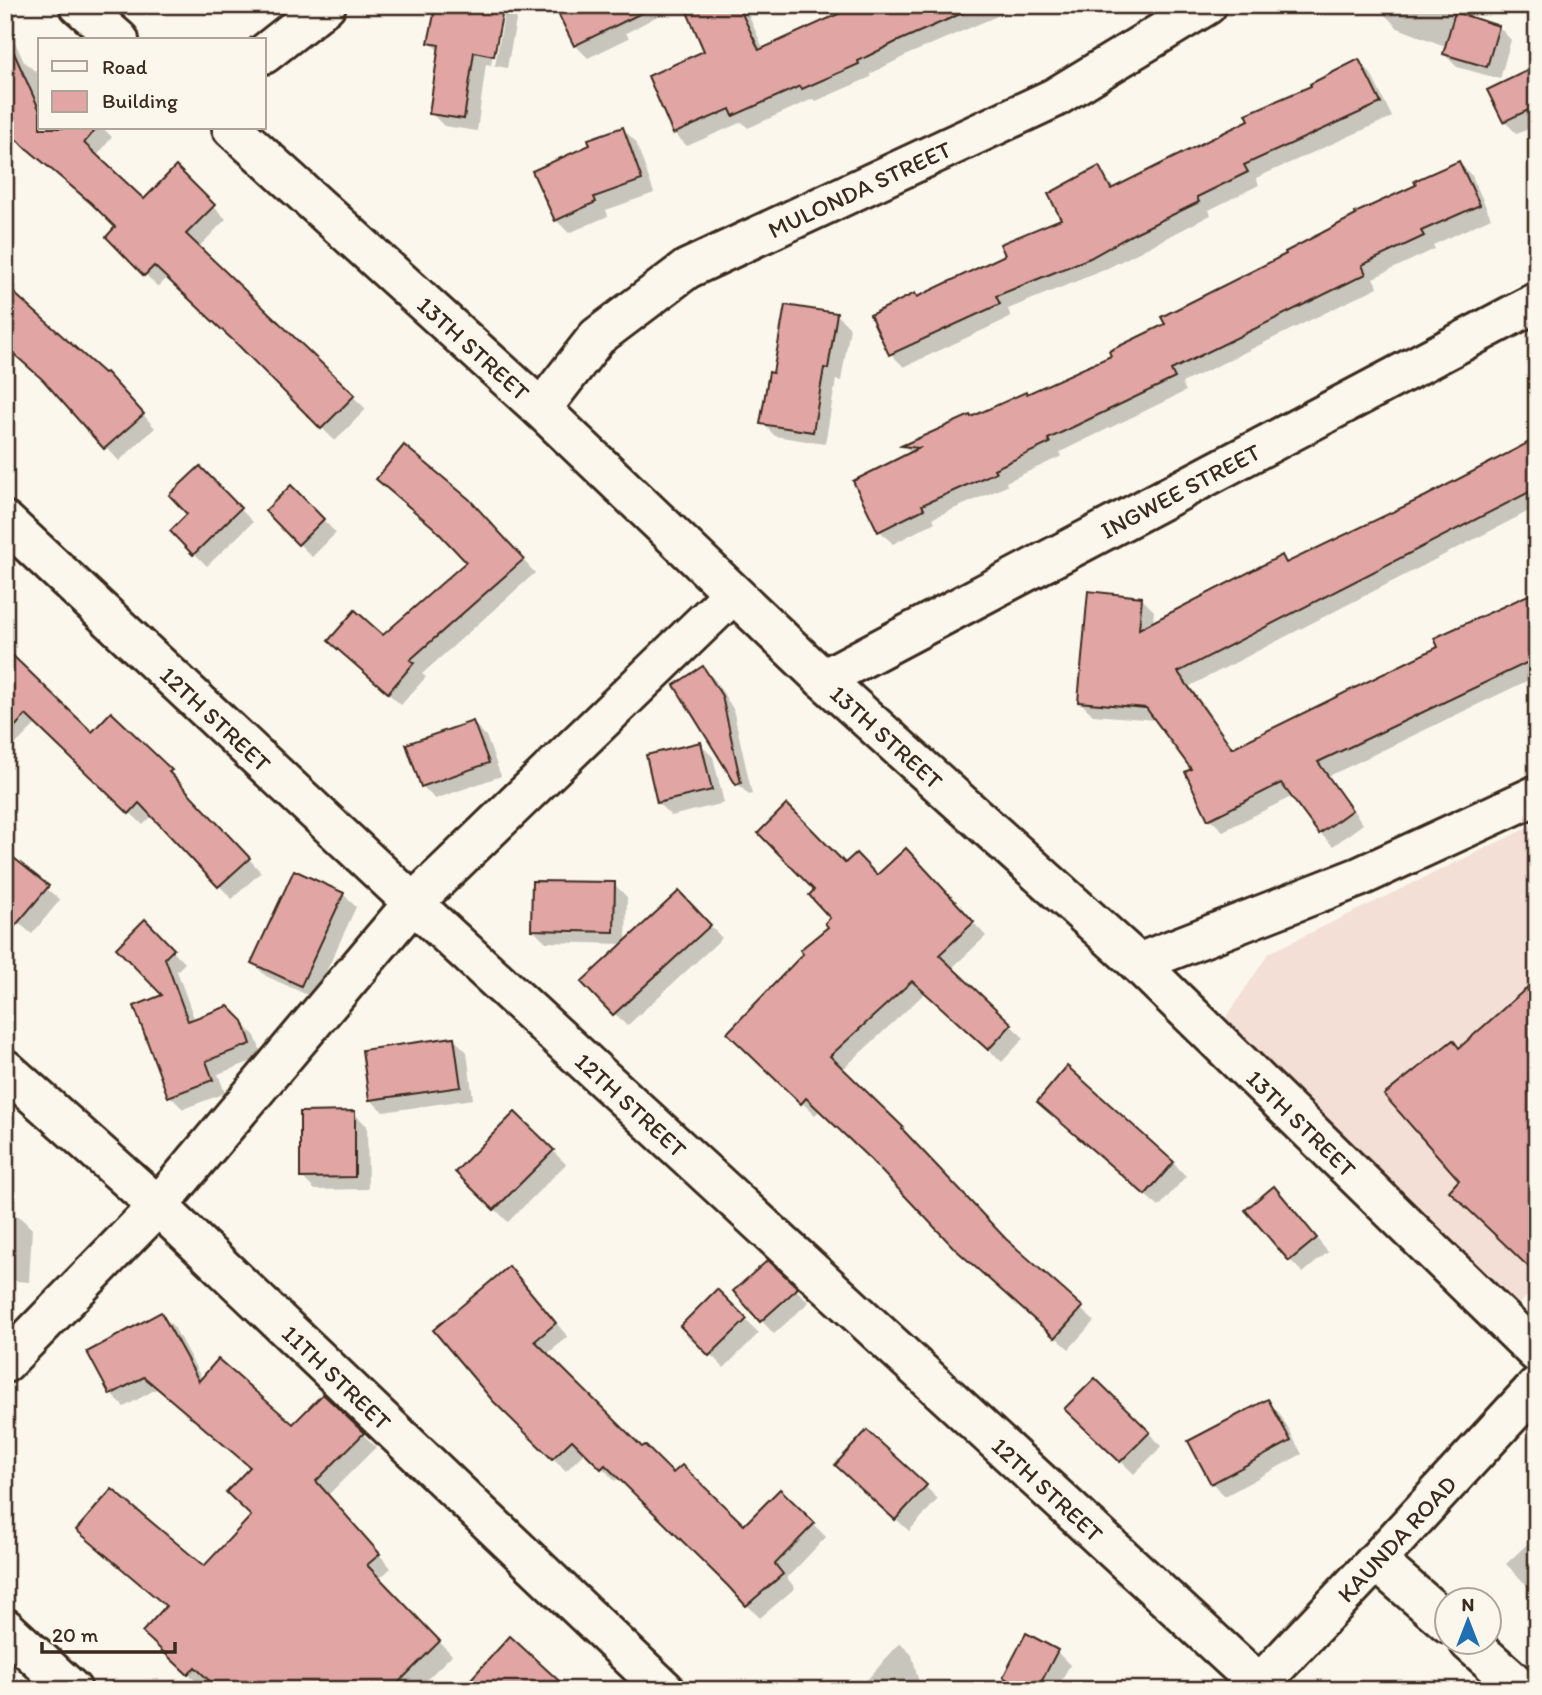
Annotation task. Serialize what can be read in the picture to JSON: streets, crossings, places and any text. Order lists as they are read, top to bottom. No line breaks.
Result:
{"streets":{"street":["MULONDA STREET","13TH STREET","INGWEE STREET","12TH STREET","11TH STREET","KAUNDA ROAD"]},"crossings":[["MULONDA STREET","13TH STREET"],["13TH STREET","INGWEE STREET"],["12TH STREET","KAUNDA ROAD"]],"legend":["Road","Building"],"scale_bar":"20 m","north":"top"}
